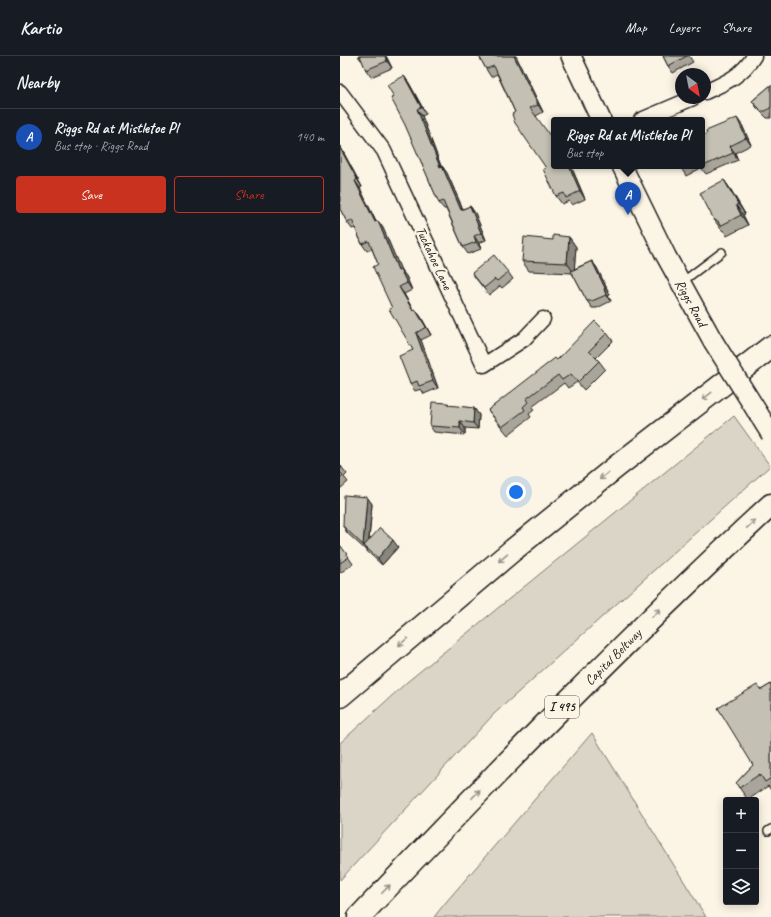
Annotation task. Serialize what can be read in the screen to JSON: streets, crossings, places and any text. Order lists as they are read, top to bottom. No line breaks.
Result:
{"streets":{"highway":["Capital Beltway","I 495"],"main road":["Riggs Road"],"street":["Tuckahoe Lane"]},"north":"bottom right","page":{"header":"Kartio","nav":["Map","Layers","Share"],"heading":"Nearby","list":[{"mark":"A","name":"Riggs Rd at Mistletoe Pl","note":"Bus stop · Riggs Road","value":"140 m"}],"popup":["Riggs Rd at Mistletoe Pl","Bus stop"],"buttons":["Save","Share"],"pins":"A","map_buttons":["+","−"]}}
